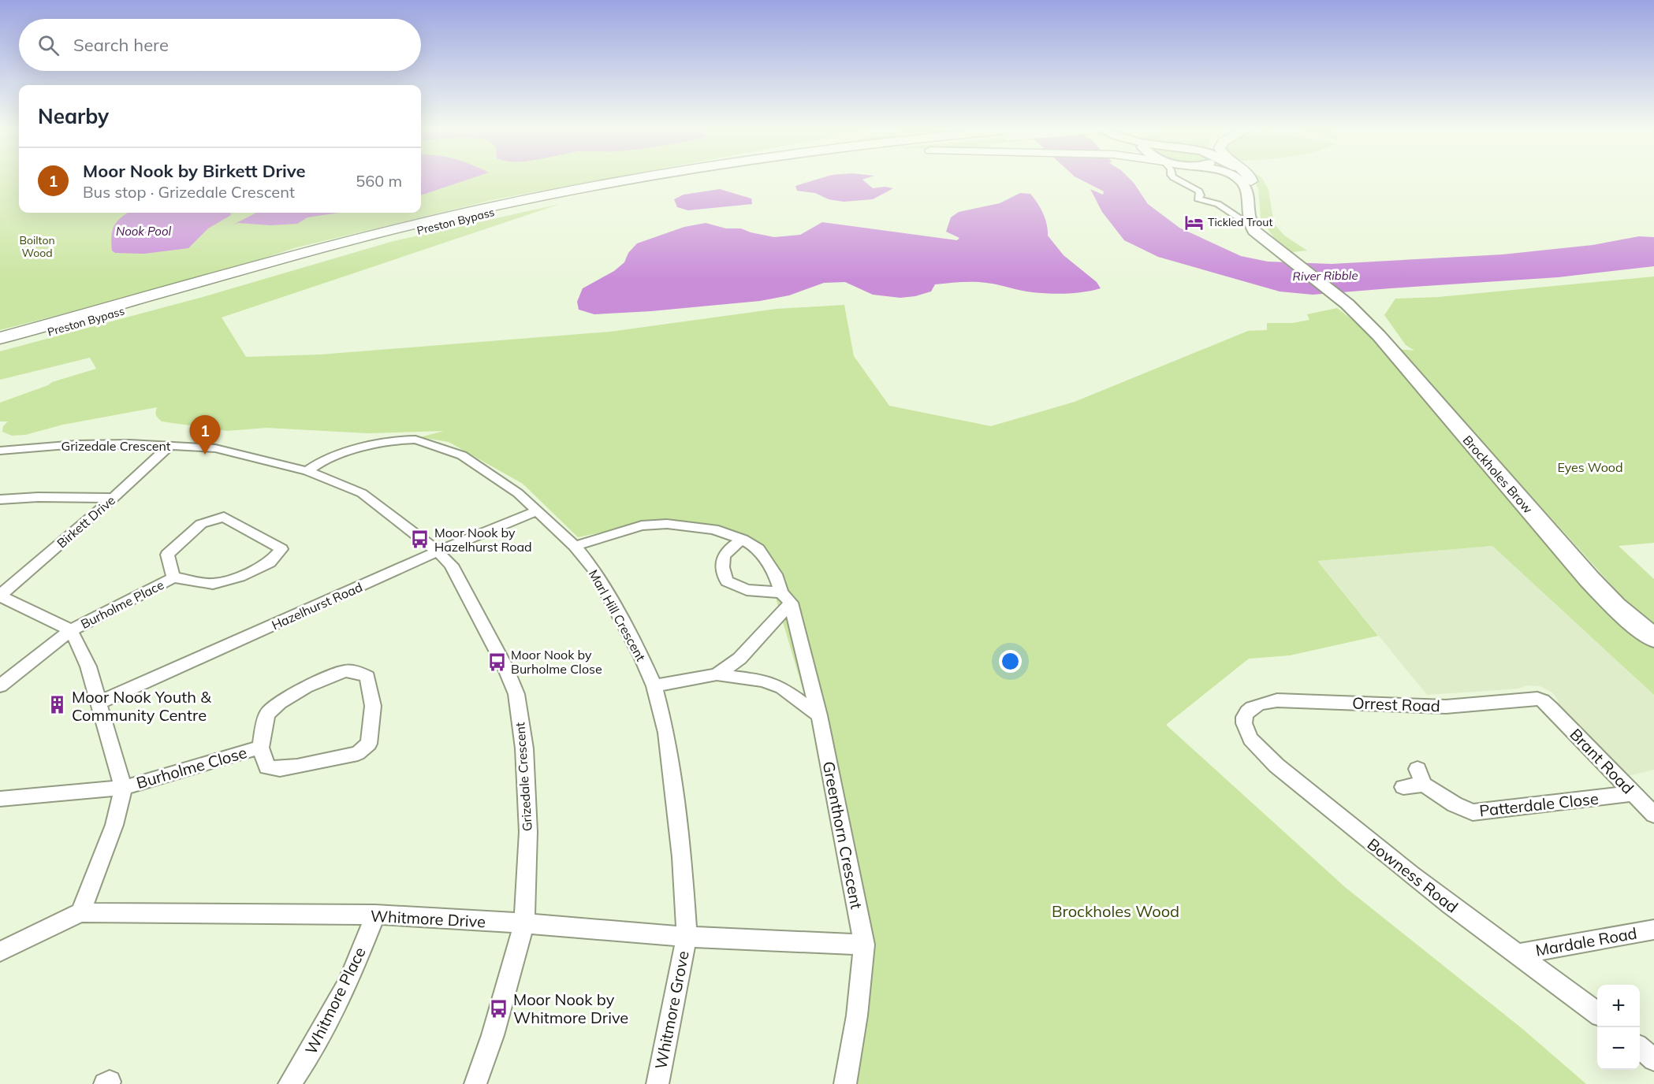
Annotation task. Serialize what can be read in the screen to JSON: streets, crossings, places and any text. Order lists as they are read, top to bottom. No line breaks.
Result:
{"streets":{"highway":["Preston Bypass","Brockholes Brow"],"street":["Grizedale Crescent","Birkett Drive","Burholme Place","Hazelhurst Road","Marl Hill Crescent","Orrest Road","Brant Road","Burholme Close","Patterdale Close","Greenthorn Crescent","Bowness Road","Whitmore Drive","Mardale Road","Whitmore Place","Whitmore Grove"]},"crossings":[["Grizedale Crescent","Birkett Drive"],["Grizedale Crescent","Hazelhurst Road"],["Grizedale Crescent","Marl Hill Crescent"],["Grizedale Crescent","Whitmore Drive"],["Hazelhurst Road","Marl Hill Crescent"],["Marl Hill Crescent","Greenthorn Crescent"],["Marl Hill Crescent","Whitmore Drive"],["Marl Hill Crescent","Whitmore Grove"],["Orrest Road","Brant Road"],["Orrest Road","Bowness Road"],["Brant Road","Patterdale Close"],["Greenthorn Crescent","Whitmore Drive"],["Bowness Road","Mardale Road"],["Whitmore Drive","Whitmore Place"],["Whitmore Drive","Whitmore Grove"]],"water":["Nook Pool","River Ribble"],"parks":["Boilton Wood","Eyes Wood","Brockholes Wood"],"places":{"hotel":["Tickled Trout"],"bus stop":["Moor Nook by Hazelhurst Road","Moor Nook by Burholme Close","Moor Nook by Whitmore Drive"],"building":["Moor Nook Youth & Community Centre"]},"page":{"search":"Search here","heading":"Nearby","list":[{"mark":"1","name":"Moor Nook by Birkett Drive","note":"Bus stop · Grizedale Crescent","value":"560 m"}],"pins":"1","map_buttons":["+","−"]}}
